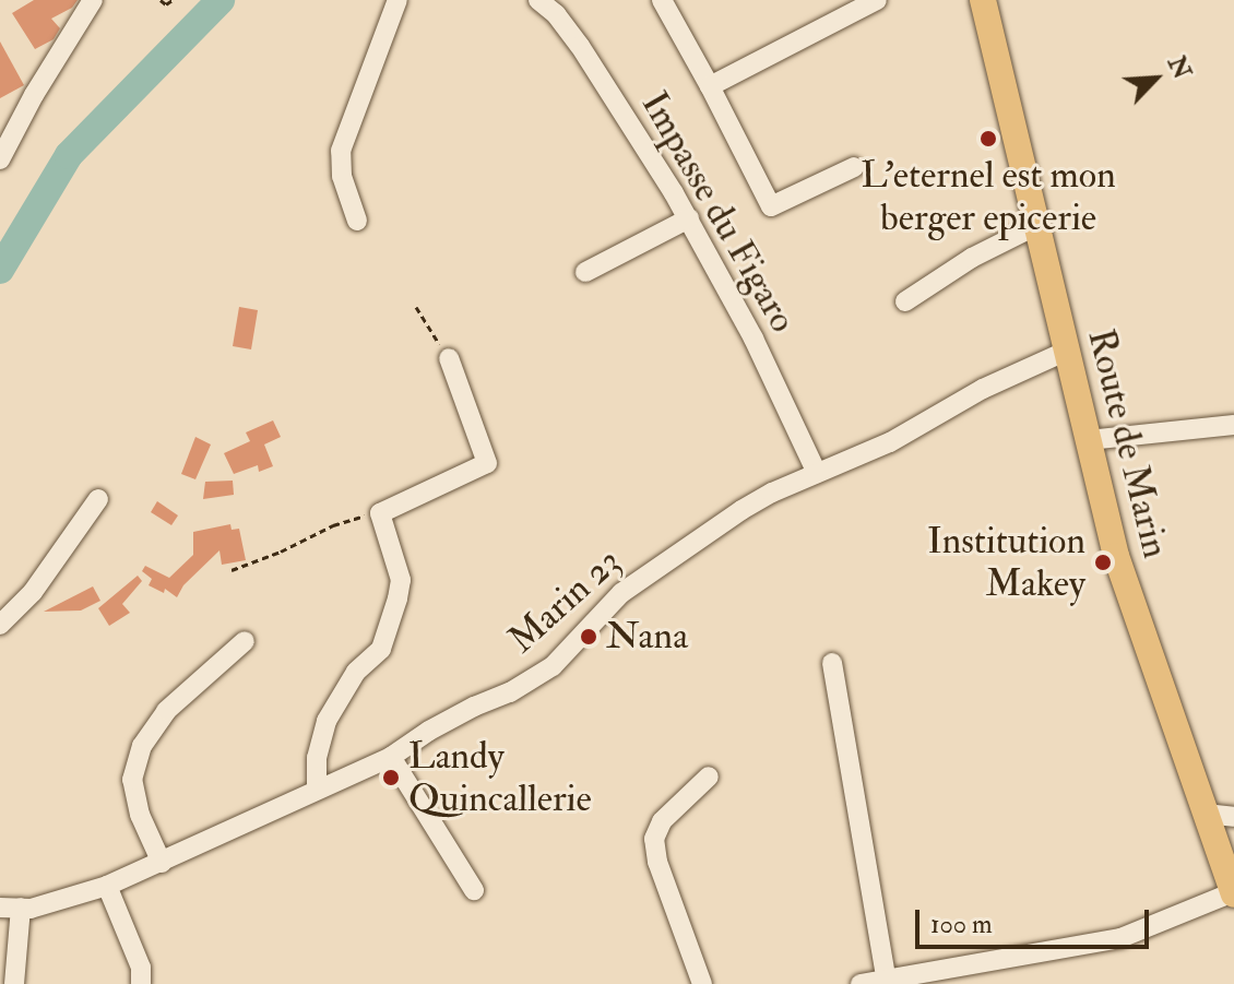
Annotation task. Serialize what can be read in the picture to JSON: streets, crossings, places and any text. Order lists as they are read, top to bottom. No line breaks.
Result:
{"streets":{"main road":["Route de Marin"],"street":["Impasse du Figaro","Marin 23"]},"crossings":[["Impasse du Figaro","Marin 23"],["Route de Marin","Marin 23"]],"places":["L'eternel est mon berger epicerie","Institution Makey","Nana","Landy Quincallerie"],"scale_bar":"100 m","north":"top right"}
